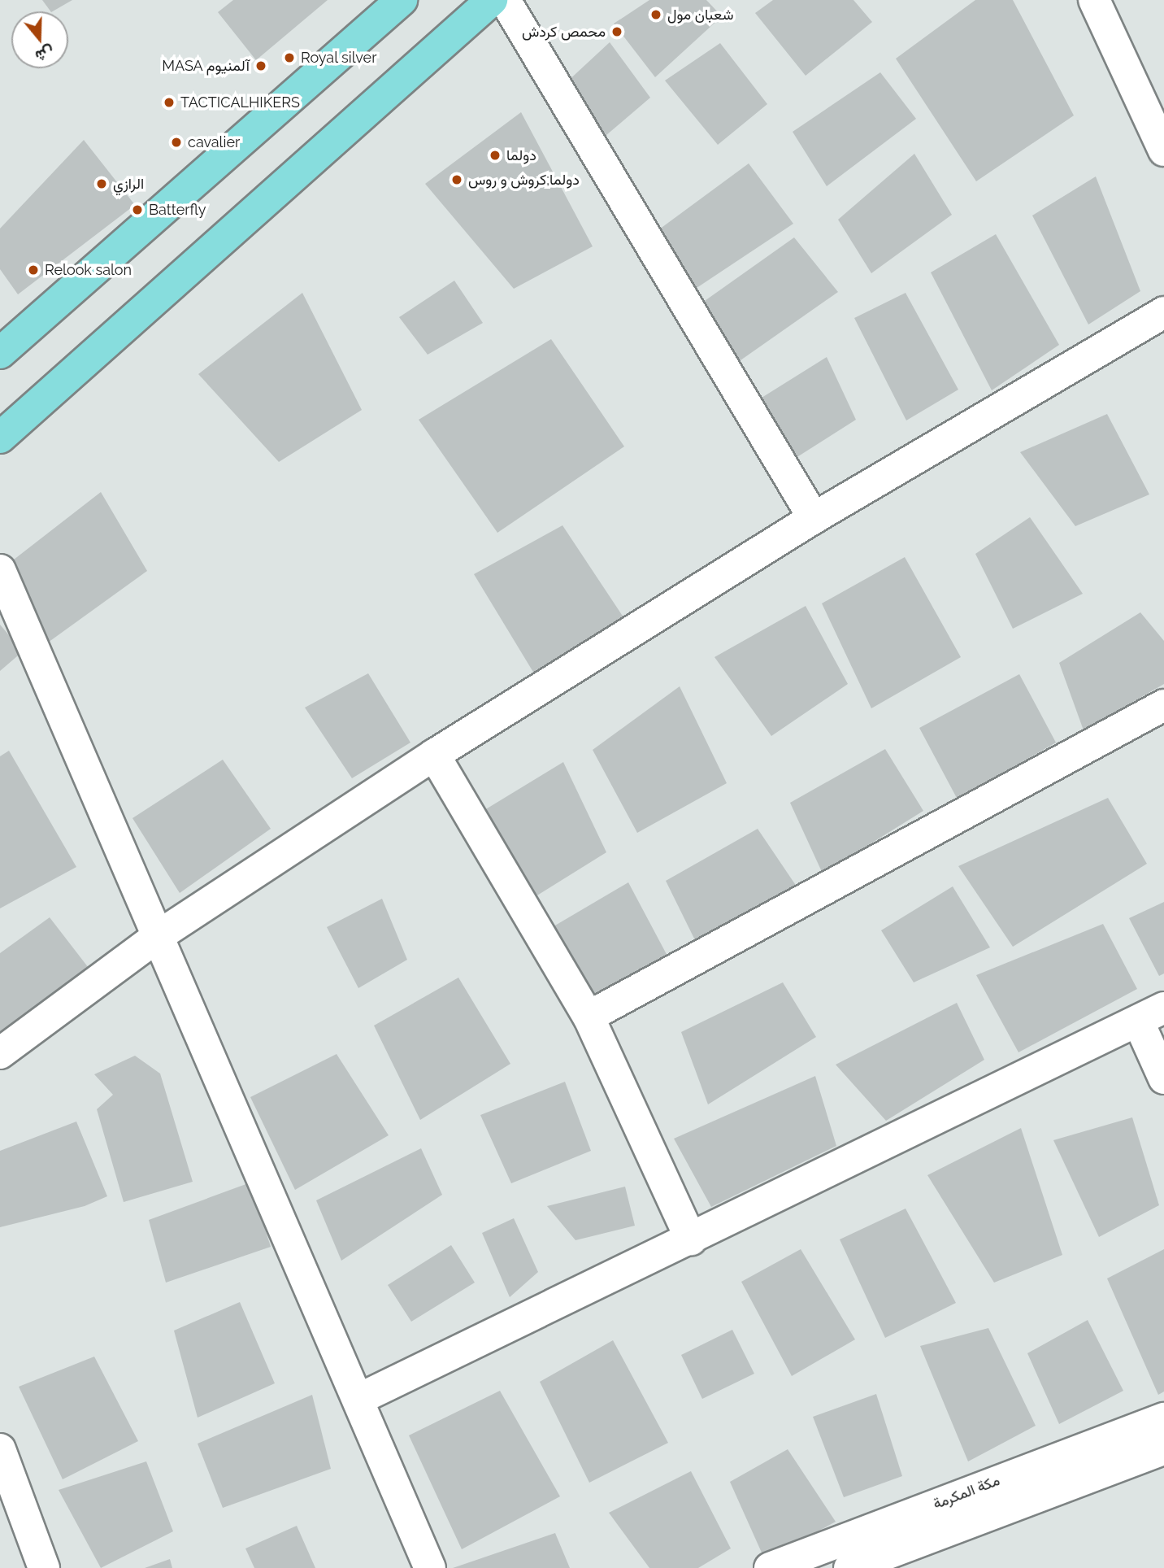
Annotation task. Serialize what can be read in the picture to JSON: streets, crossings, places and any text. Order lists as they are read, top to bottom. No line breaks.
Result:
{"streets":{"street":["مكة المكرمة"]},"places":["شعبان مول","محمص كردش","Royal silver","MASA آلمنيوم","TACTICALHIKERS","cavalier","دولما","دولما;كروش و روس","الرازي","Batterfly","Relook salon"],"north":"bottom"}
